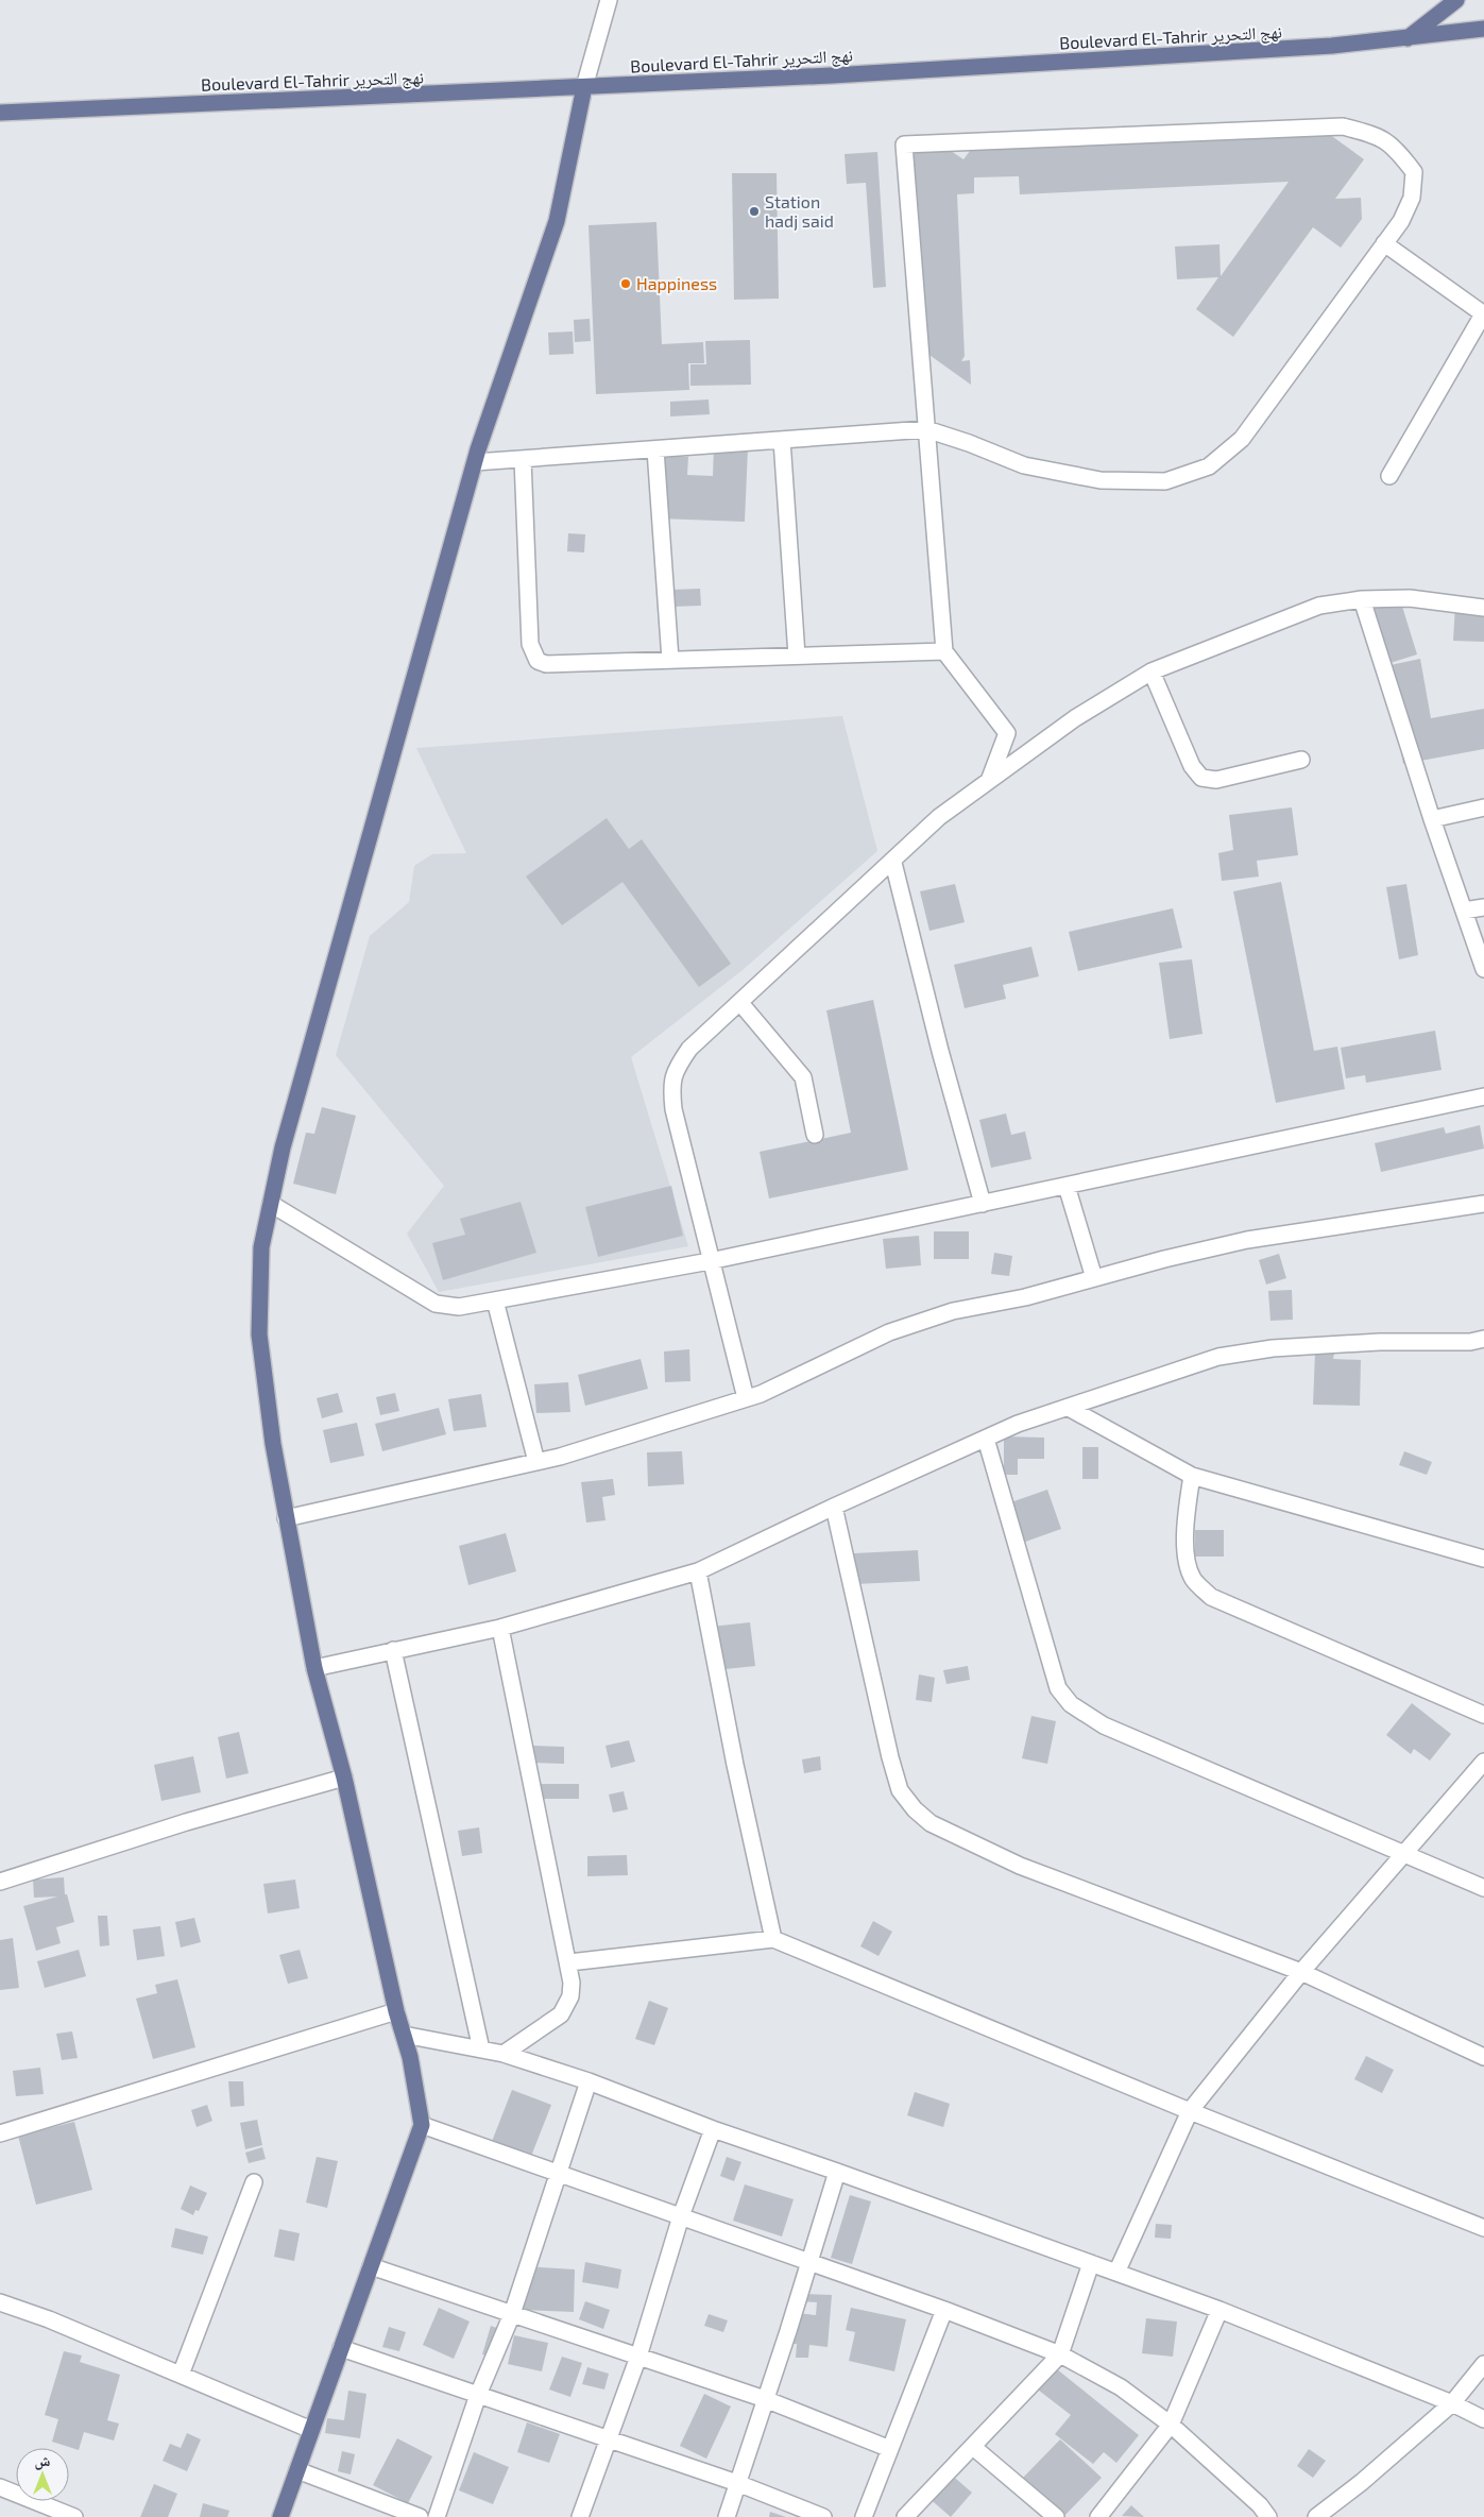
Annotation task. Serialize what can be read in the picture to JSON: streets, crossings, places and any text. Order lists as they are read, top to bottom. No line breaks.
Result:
{"streets":{"main road":["Boulevard El-Tahrir نهج التحرير"]},"places":["Station hadj said","Happiness"],"north":"top"}
